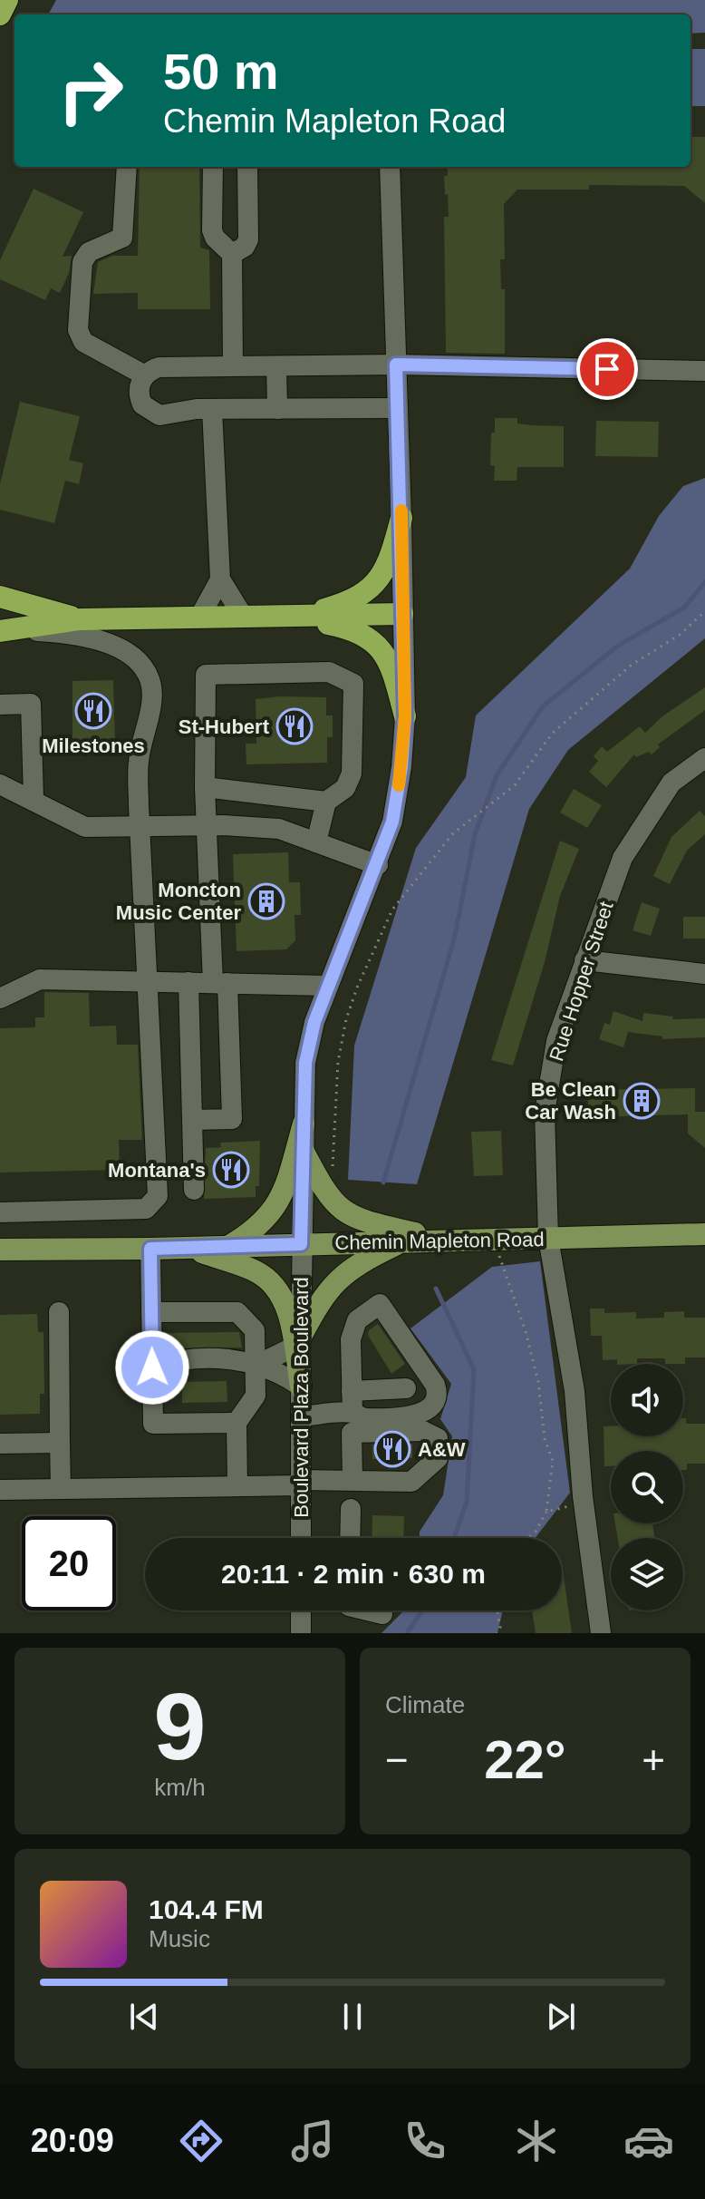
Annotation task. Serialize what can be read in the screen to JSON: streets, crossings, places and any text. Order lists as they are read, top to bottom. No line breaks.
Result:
{"streets":{"main road":["Chemin Mapleton Road"],"street":["Rue Hopper Street","Boulevard Plaza Boulevard"]},"crossings":[["Rue Hopper Street","Chemin Mapleton Road"],["Chemin Mapleton Road","Boulevard Plaza Boulevard"]],"places":{"restaurant":["Milestones","St-Hubert","Montana's","A&W"],"building":["Moncton Music Center","Be Clean Car Wash"]},"page":{"turn":["50 m","Chemin Mapleton Road"],"limit":"20","trip":"20:11 · 2 min · 630 m","tile":[["9","km/h"],"Climate"],"heat":["−","22°","+"],"song":["104.4 FM","Music"],"tabs":"20:09"}}
